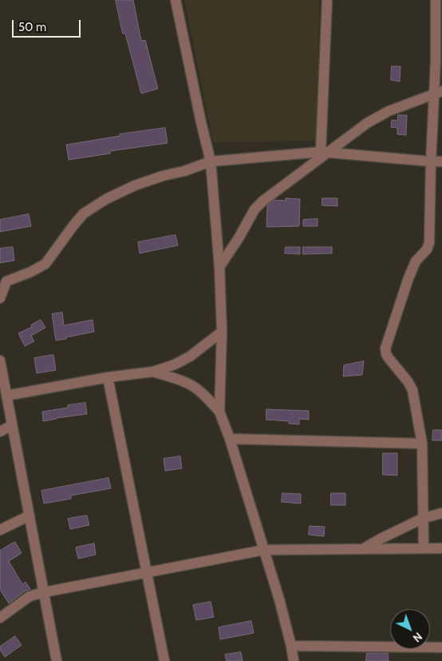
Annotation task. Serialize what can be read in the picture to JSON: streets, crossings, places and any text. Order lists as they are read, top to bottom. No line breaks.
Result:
{"scale_bar":"50 m","north":"bottom right"}
